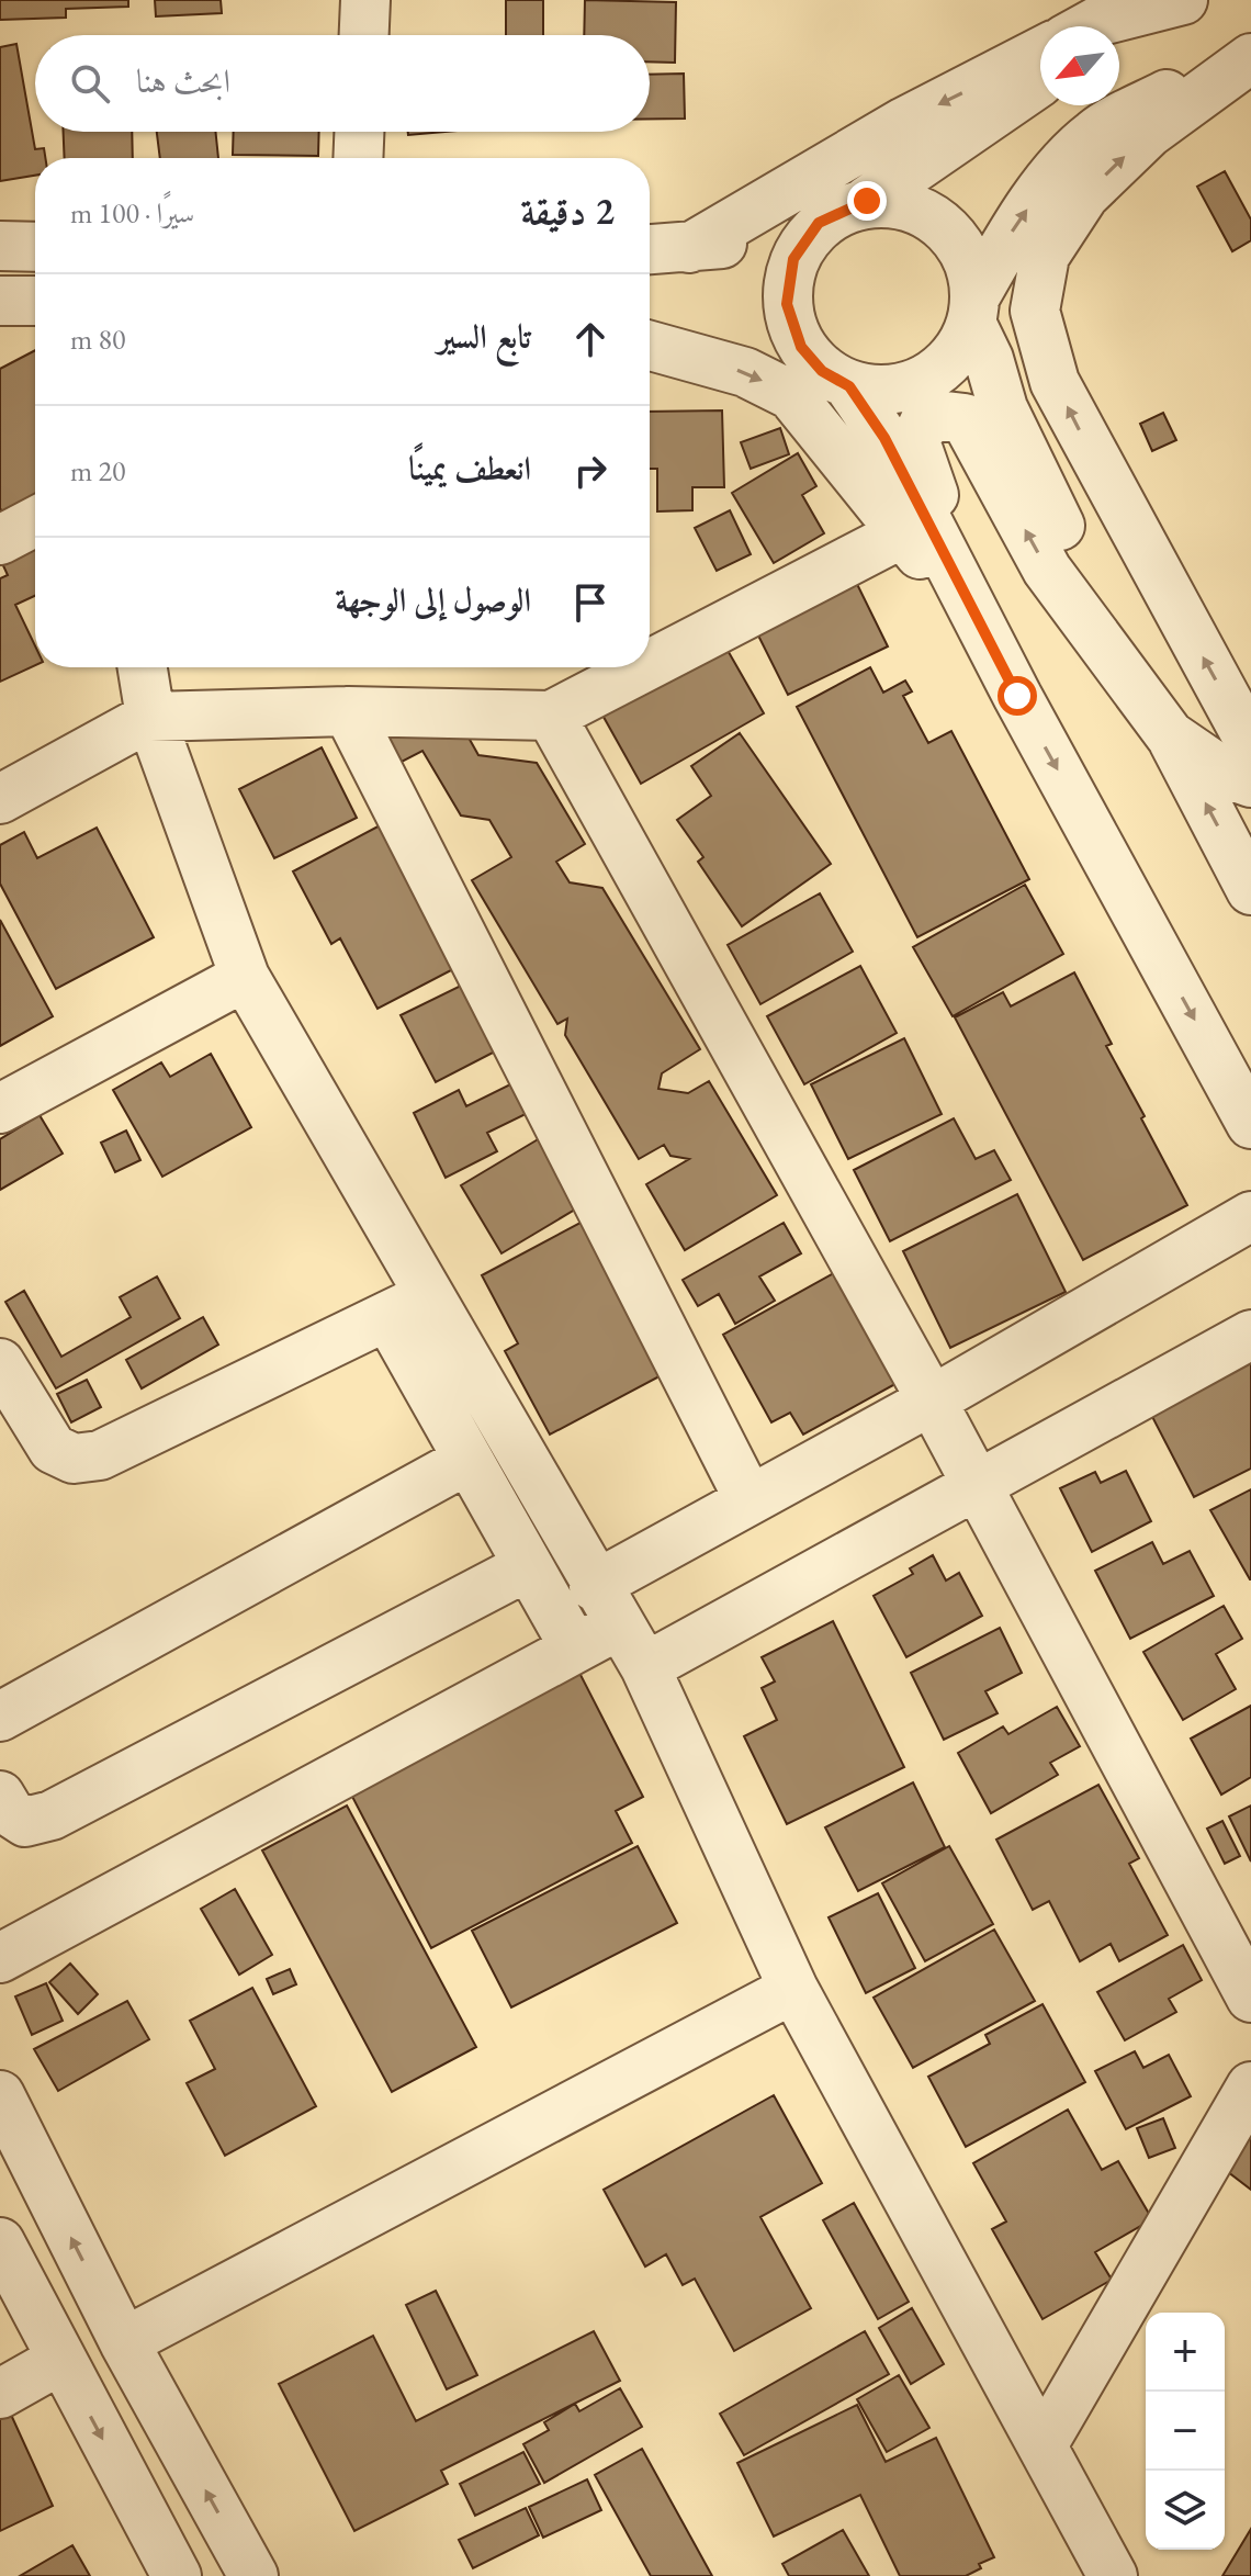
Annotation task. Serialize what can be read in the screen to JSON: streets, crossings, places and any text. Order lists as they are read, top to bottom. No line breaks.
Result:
{"north":"bottom left","page":{"search":"ابحث هنا","heading":["2 دقيقة","سيرًا · 100 m"],"list":[["تابع السير","80 m"],["انعطف يمينًا","20 m"],"الوصول إلى الوجهة"],"map_buttons":["+","−"]}}
